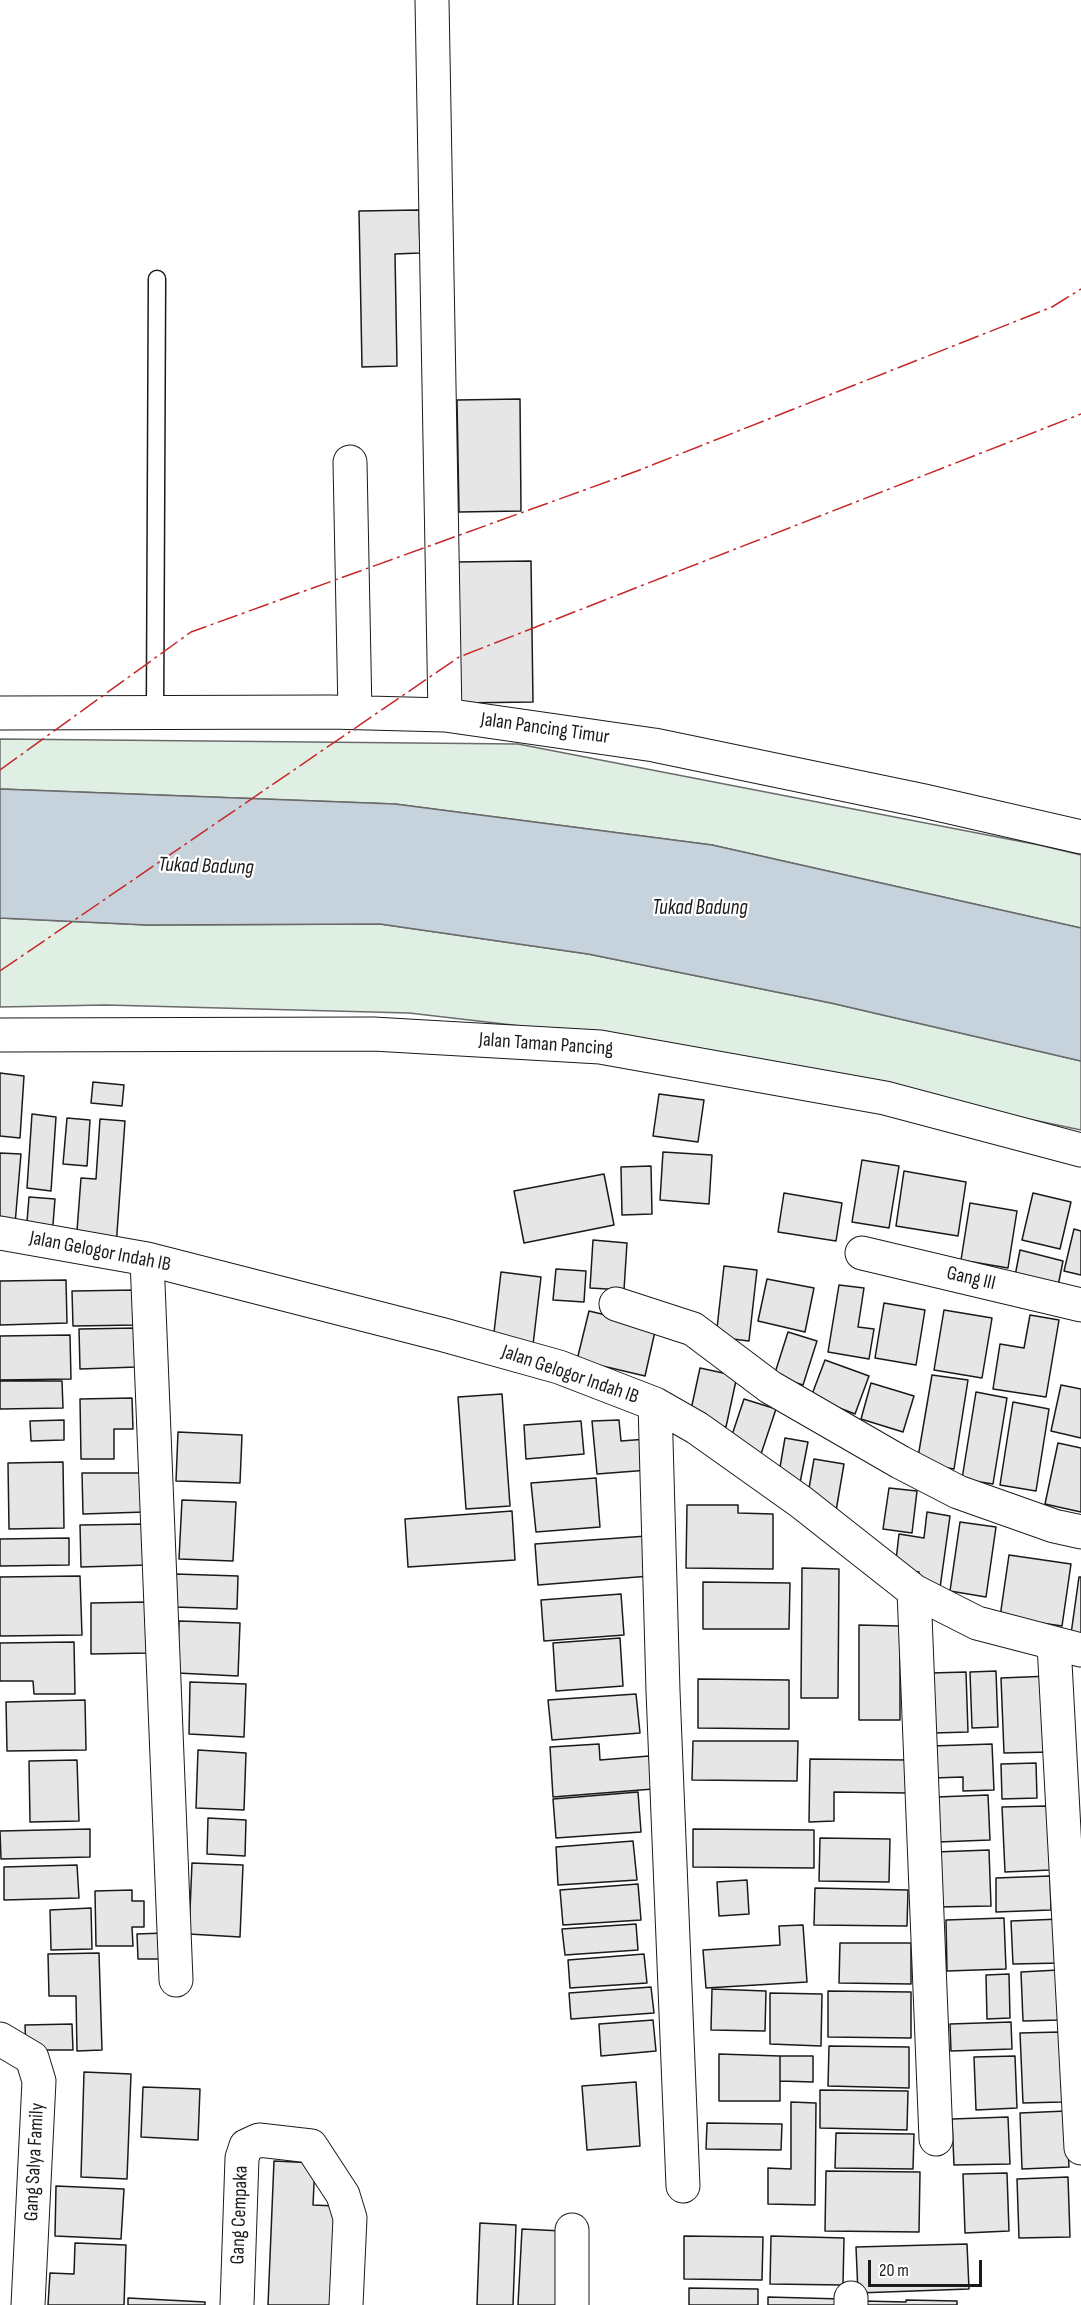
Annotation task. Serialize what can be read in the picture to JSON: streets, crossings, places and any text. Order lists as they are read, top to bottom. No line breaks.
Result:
{"streets":{"street":["Jalan Pancing Timur","Jalan Taman Pancing","Jalan Gelogor Indah IB","Gang III","Gang Salya Family","Gang Cempaka"]},"water":["Tukad Badung"],"scale_bar":"20 m"}
